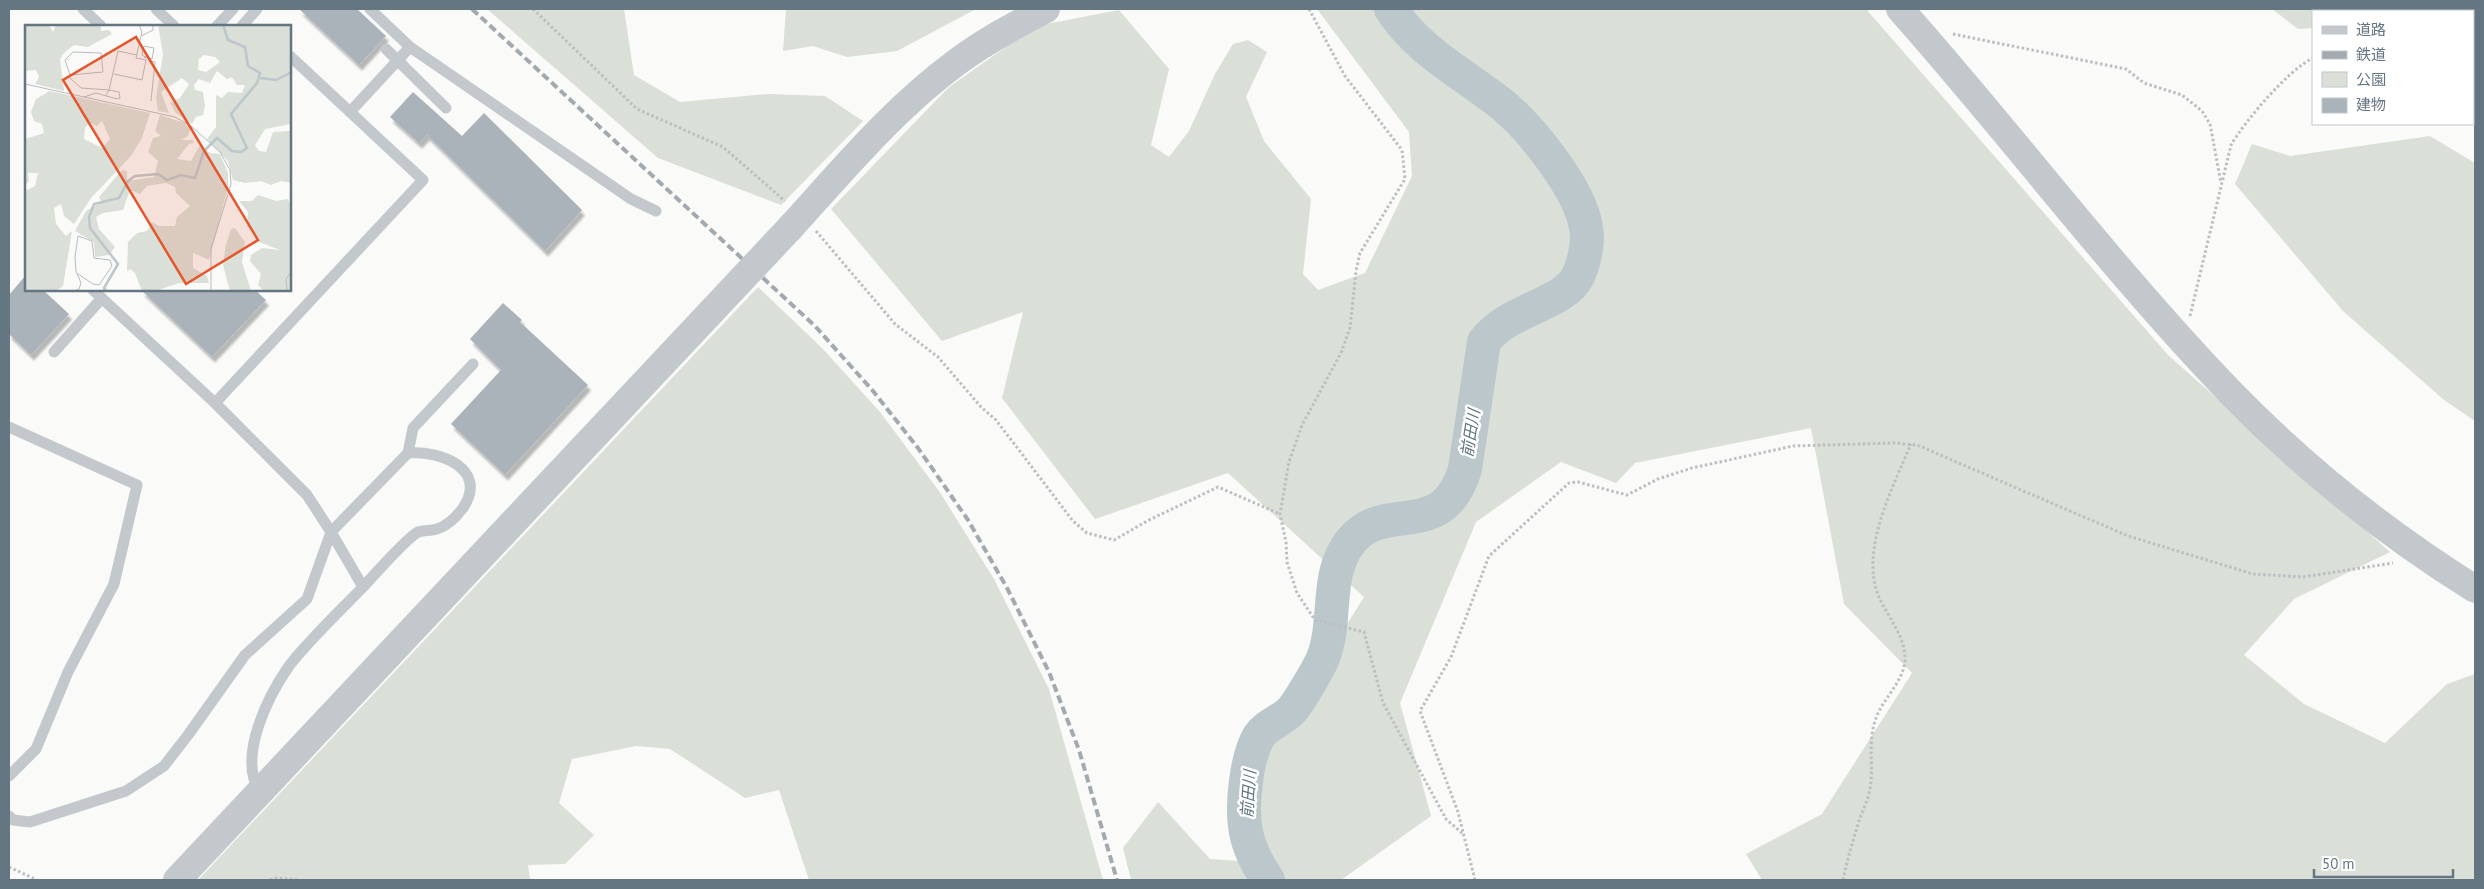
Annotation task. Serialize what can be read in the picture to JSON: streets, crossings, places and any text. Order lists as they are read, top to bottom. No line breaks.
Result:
{"water":["前田川"],"legend":["道路","鉄道","公園","建物"],"scale_bar":"50 m"}
